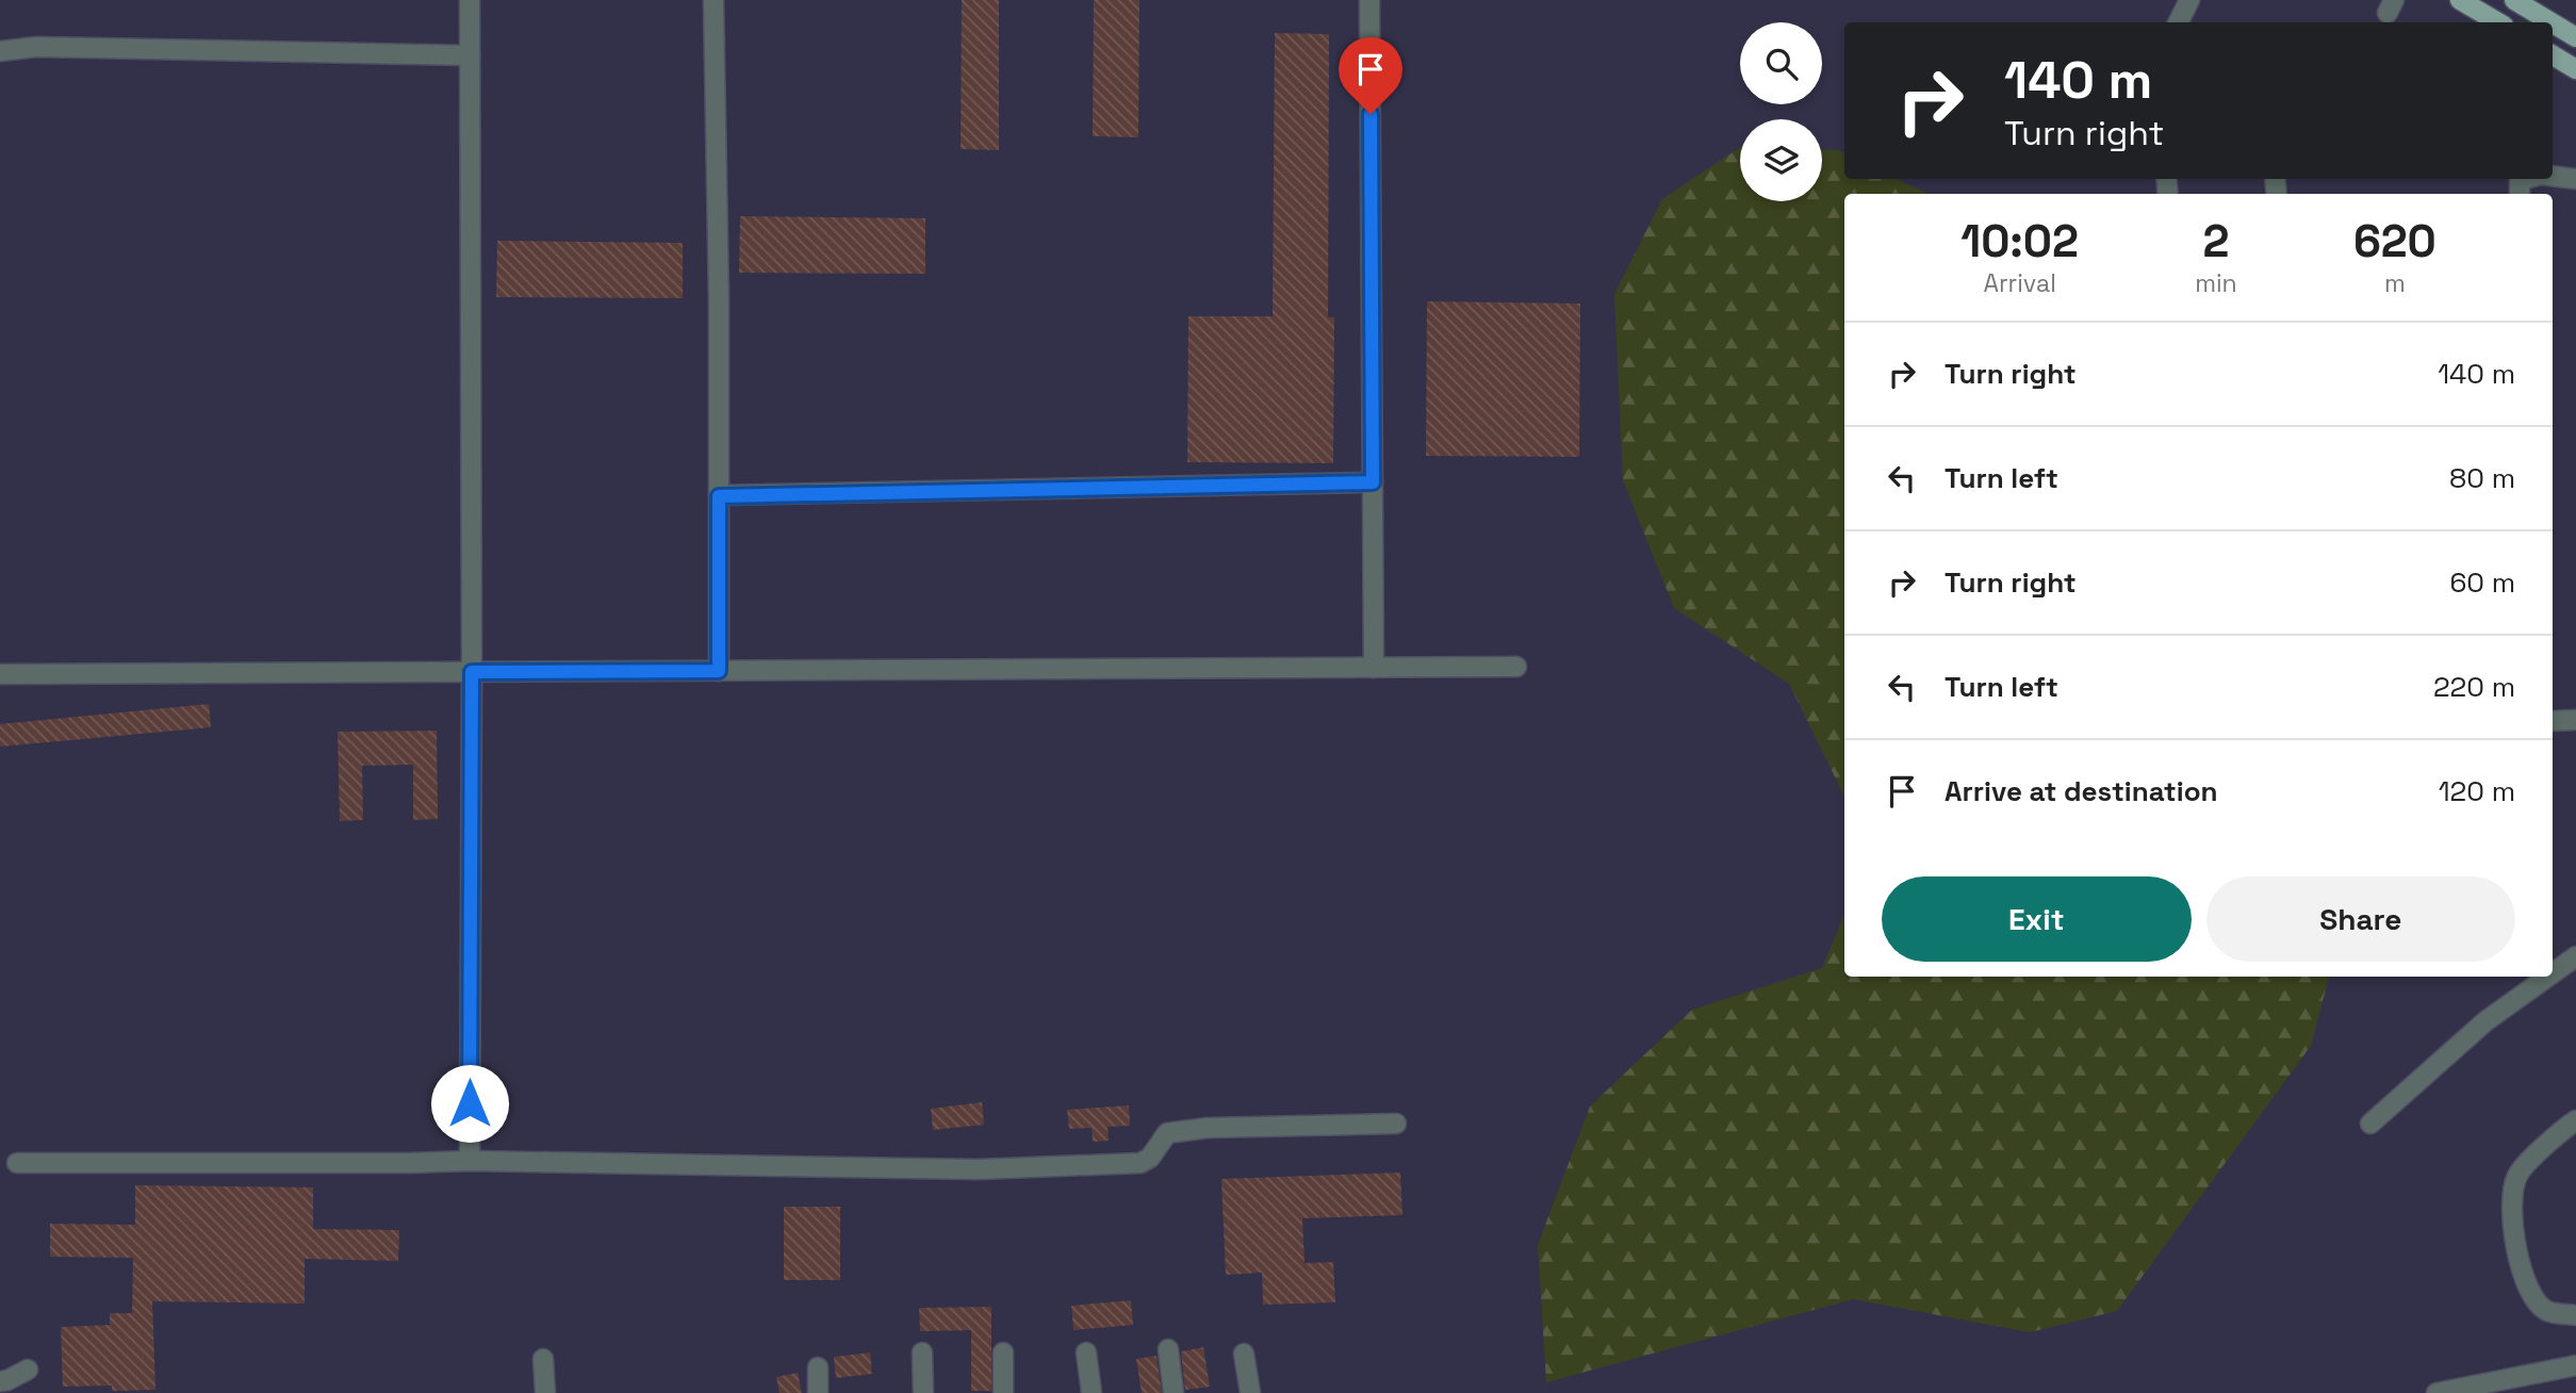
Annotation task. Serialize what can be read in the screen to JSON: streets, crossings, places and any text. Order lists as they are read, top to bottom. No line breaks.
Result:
{"page":{"turn":["140 m","Turn right"],"eta":["10:02","Arrival","2","min","620","m"],"list":[{"name":"Turn right","value":"140 m"},{"name":"Turn left","value":"80 m"},{"name":"Turn right","value":"60 m"},{"name":"Turn left","value":"220 m"},{"name":"Arrive at destination","value":"120 m"}],"buttons":["Exit","Share"]}}
